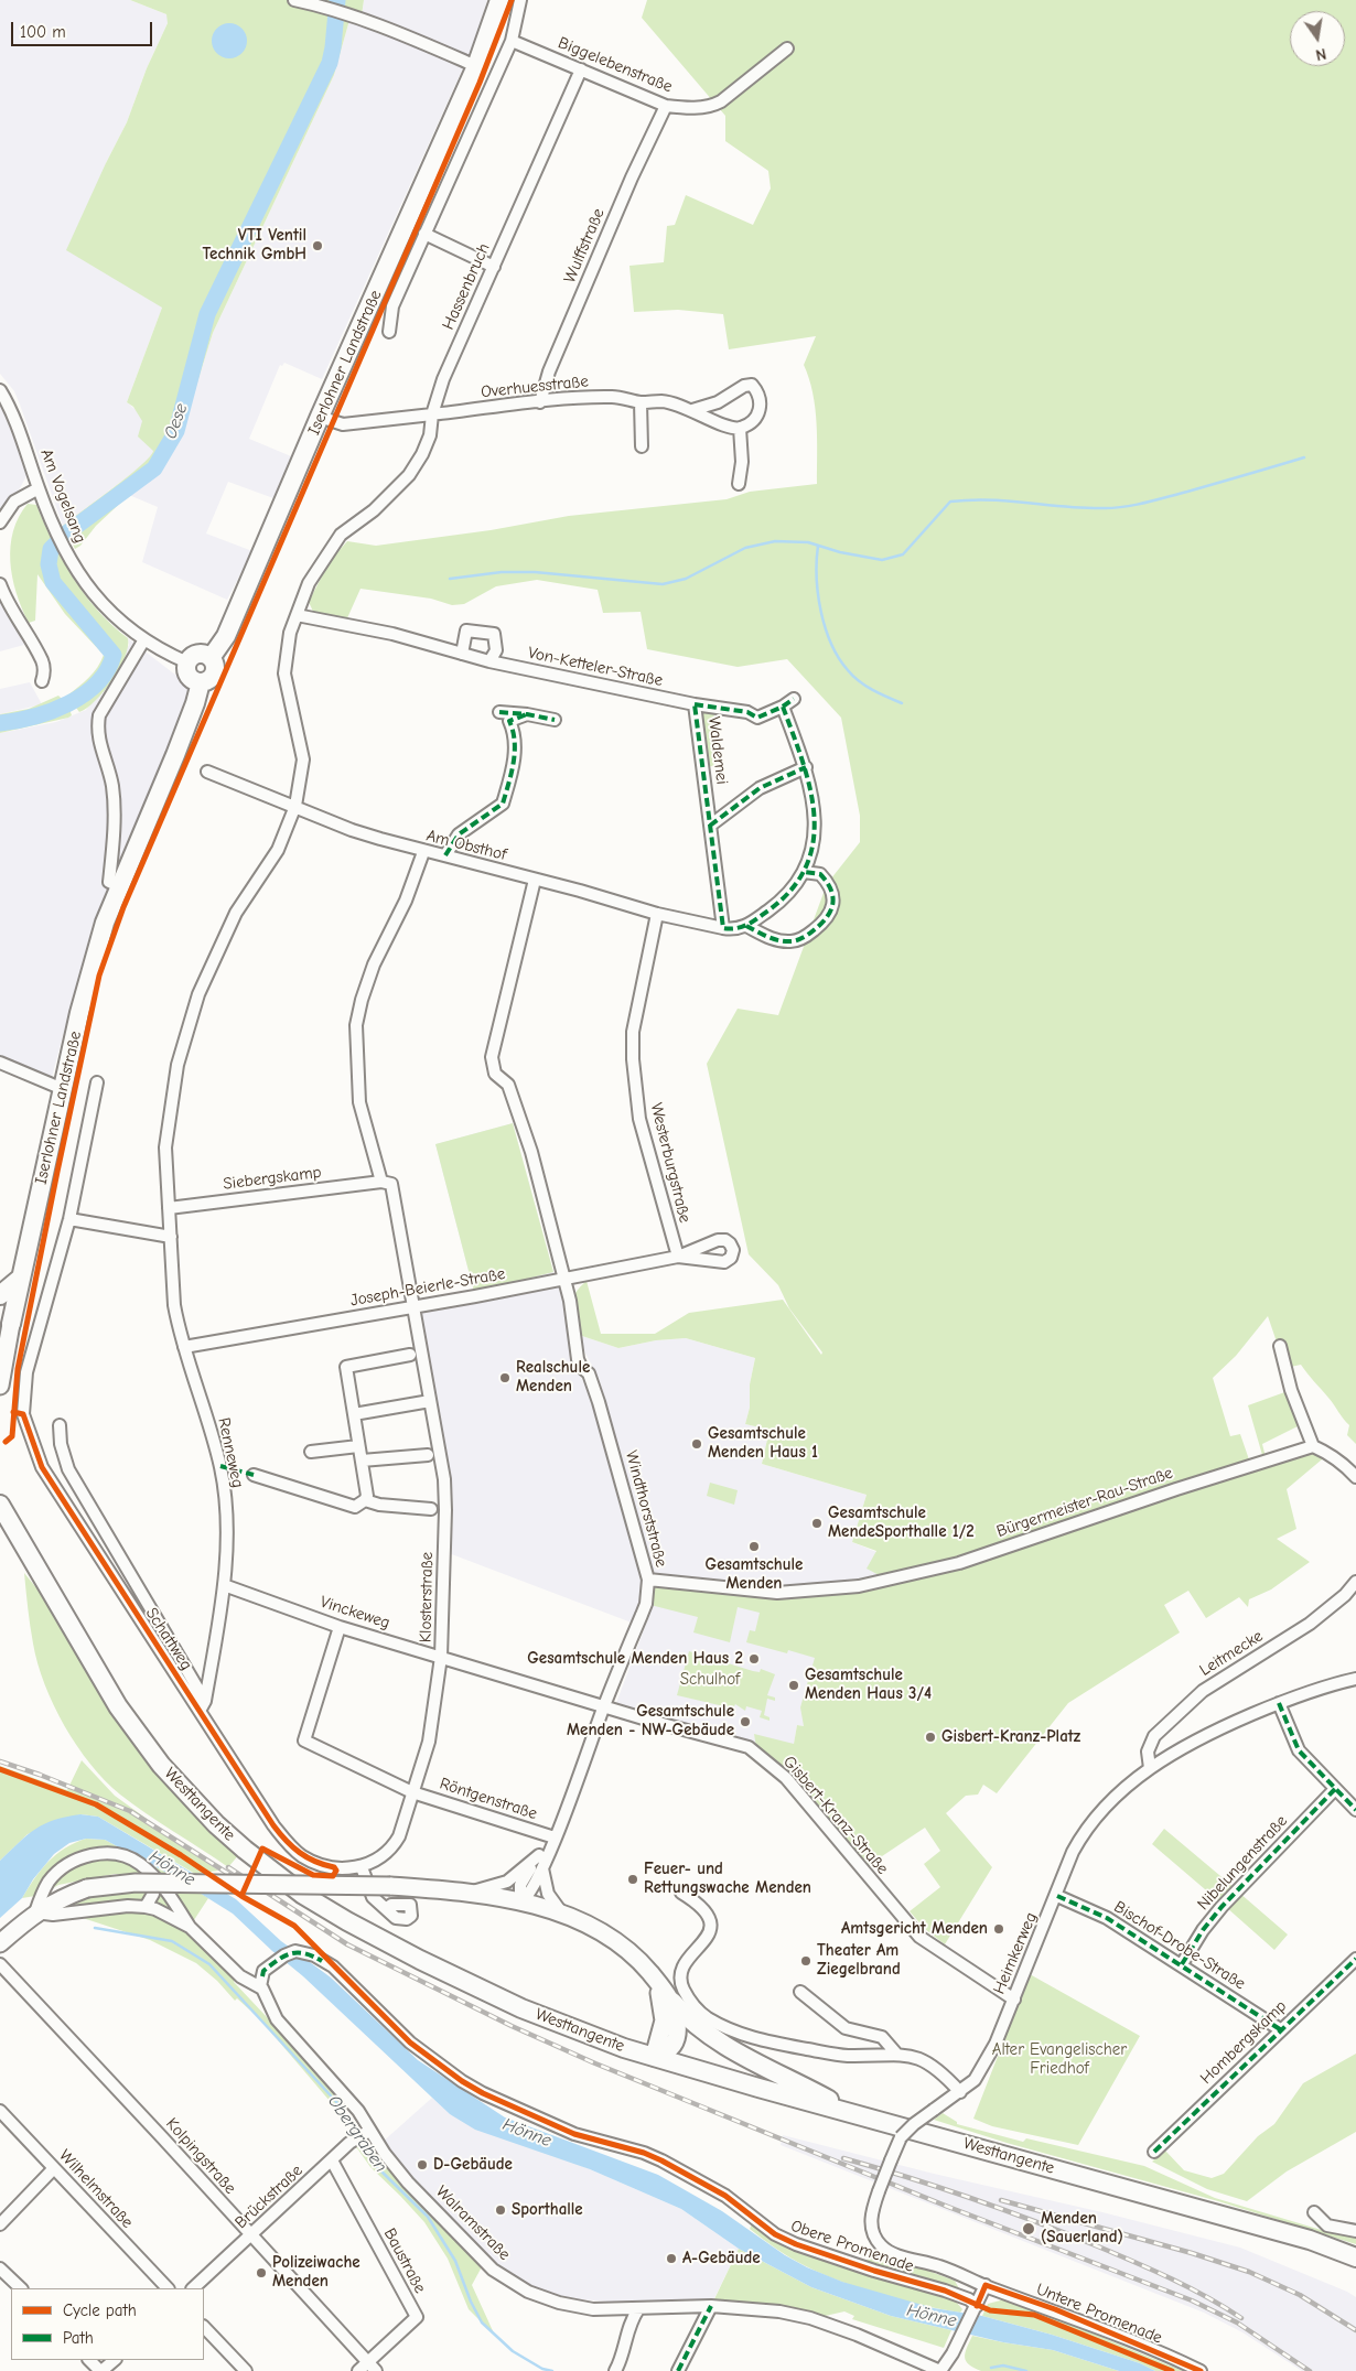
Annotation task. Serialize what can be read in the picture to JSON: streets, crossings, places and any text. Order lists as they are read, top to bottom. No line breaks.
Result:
{"streets":{"main road":["Iserlohner Landstraße","Westtangente"],"street":["Biggelebenstraße","Wulffstraße","Hassenbruch","Overhuesstraße","Am Vogelsang","Von-Ketteler-Straße","Waldemei","Am Obsthof","Westerburgstraße","Siebergskamp","Joseph-Beierle-Straße","Renneweg","Bürgermeister-Rau-Straße","Windthorststraße","Klosterstraße","Vinckeweg","Schattweg","Leitmecke","Röntgenstraße","Gisbert-Kranz-Straße","Nibelungenstraße","Bischof-Drobe-Straße","Heimkerweg","Hombergskamp","Kolpingstraße","Wilhelmstraße","Brückstraße","Walramstraße","Obere Promenade","Baustraße","Untere Promenade"]},"crossings":[["Biggelebenstraße","Wulffstraße"],["Biggelebenstraße","Hassenbruch"],["Biggelebenstraße","Iserlohner Landstraße"],["Wulffstraße","Overhuesstraße"],["Hassenbruch","Overhuesstraße"],["Hassenbruch","Von-Ketteler-Straße"],["Hassenbruch","Am Obsthof"],["Hassenbruch","Renneweg"],["Iserlohner Landstraße","Am Vogelsang"],["Von-Ketteler-Straße","Waldemei"],["Waldemei","Am Obsthof"],["Am Obsthof","Westerburgstraße"],["Am Obsthof","Renneweg"],["Am Obsthof","Windthorststraße"],["Westerburgstraße","Joseph-Beierle-Straße"],["Siebergskamp","Renneweg"],["Siebergskamp","Klosterstraße"],["Joseph-Beierle-Straße","Renneweg"],["Joseph-Beierle-Straße","Windthorststraße"],["Joseph-Beierle-Straße","Klosterstraße"],["Renneweg","Vinckeweg"],["Renneweg","Schattweg"],["Bürgermeister-Rau-Straße","Windthorststraße"],["Windthorststraße","Vinckeweg"],["Windthorststraße","Röntgenstraße"],["Windthorststraße","Gisbert-Kranz-Straße"],["Klosterstraße","Vinckeweg"],["Klosterstraße","Schattweg"],["Klosterstraße","Röntgenstraße"],["Vinckeweg","Röntgenstraße"],["Vinckeweg","Gisbert-Kranz-Straße"],["Leitmecke","Heimkerweg"],["Gisbert-Kranz-Straße","Heimkerweg"],["Nibelungenstraße","Bischof-Drobe-Straße"],["Bischof-Drobe-Straße","Heimkerweg"],["Bischof-Drobe-Straße","Hombergskamp"],["Heimkerweg","Untere Promenade"],["Kolpingstraße","Brückstraße"],["Kolpingstraße","Baustraße"],["Brückstraße","Walramstraße"],["Brückstraße","Baustraße"],["Walramstraße","Obere Promenade"]],"water":["Oese","Hönne","Obergraben"],"parks":["Schulhof","Alter Evangelischer Friedhof"],"places":["VTI Ventil Technik GmbH","Realschule Menden","Gesamtschule Menden Haus 1","Gesamtschule MendeSporthalle 1/2","Gesamtschule Menden","Gesamtschule Menden Haus 2","Gesamtschule Menden Haus 3/4","Gesamtschule Menden - NW-Gebäude","Gisbert-Kranz-Platz","Feuer- und Rettungswache Menden","Amtsgericht Menden","Theater Am Ziegelbrand","D-Gebäude","Sporthalle","Menden (Sauerland)","A-Gebäude","Polizeiwache Menden"],"legend":["Cycle path","Path"],"scale_bar":"100 m","north":"bottom"}
